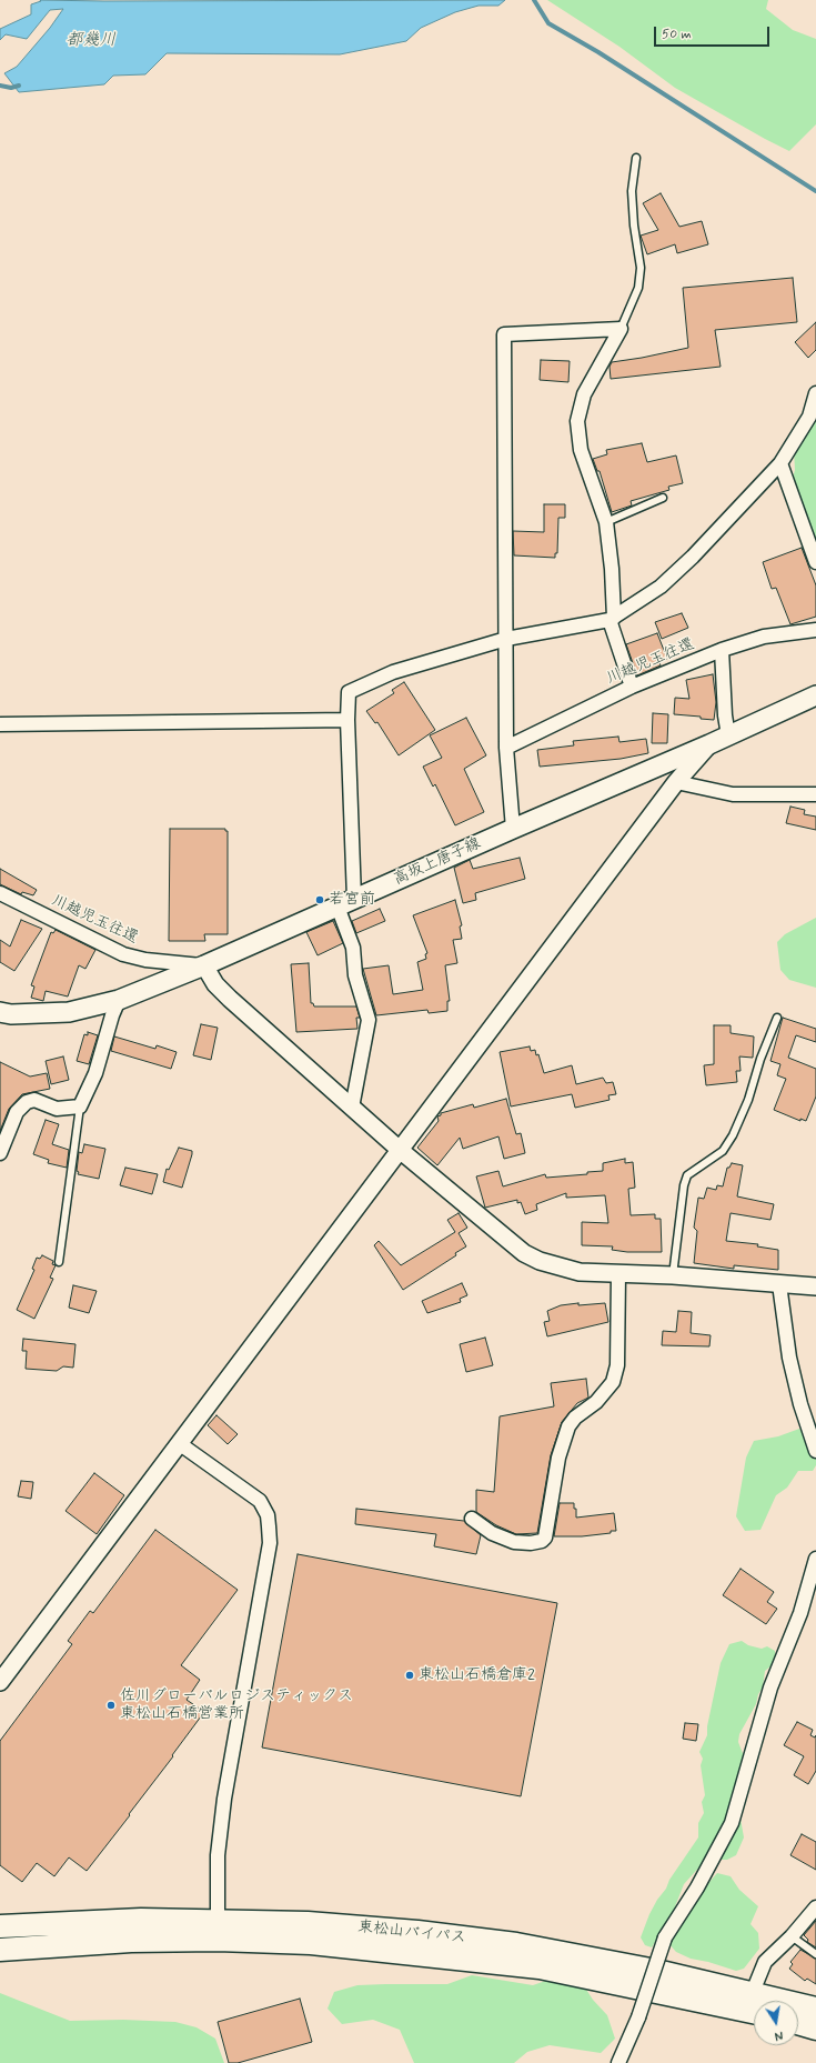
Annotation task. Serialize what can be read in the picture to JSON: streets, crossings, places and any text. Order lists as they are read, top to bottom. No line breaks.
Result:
{"streets":{"highway":["東松山バイパス"],"main road":["高坂上唐子線"],"street":["川越児玉往還"]},"crossings":[["川越児玉往還","高坂上唐子線"]],"water":["都幾川"],"places":["若宮前","東松山石橋倉庫2","佐川グローバルロジスティックス 東松山石橋営業所"],"scale_bar":"50 m","north":"bottom"}
